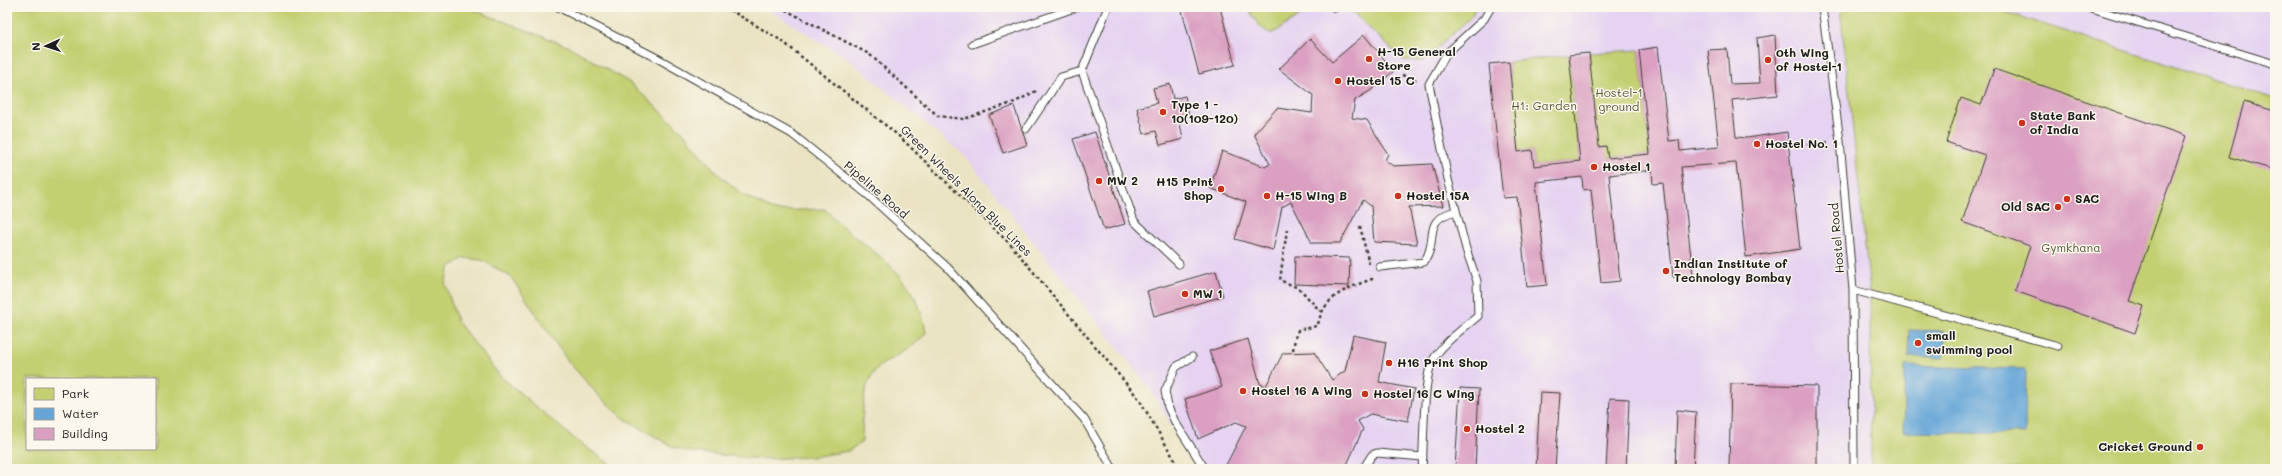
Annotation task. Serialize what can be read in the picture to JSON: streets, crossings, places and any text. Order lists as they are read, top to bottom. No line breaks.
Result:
{"streets":{"lane":["Pipeline Road","Hostel Road"],"path":["Green Wheels Along Blue Lines"]},"parks":["Hostel-1 ground","H1: Garden","Gymkhana"],"places":["H-15 General Store","0th Wing of Hostel-1","Hostel 15 C","Type 1 - 10(109-120)","State Bank of India","Hostel No. 1","Hostel 1","MW 2","H15 Print Shop","H-15 Wing B","Hostel 15A","SAC","Old SAC","Indian Institute of Technology Bombay","MW 1","small swimming pool","H16 Print Shop","Hostel 16 A Wing","Hostel 16 C Wing","Hostel 2","Cricket Ground"],"legend":["Park","Water","Building"],"north":"left"}
